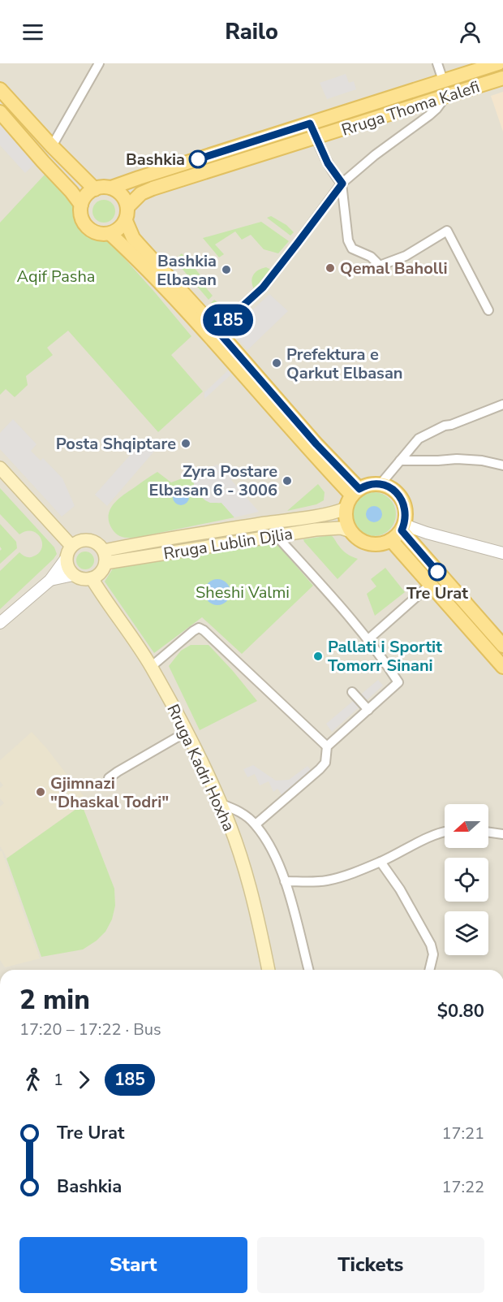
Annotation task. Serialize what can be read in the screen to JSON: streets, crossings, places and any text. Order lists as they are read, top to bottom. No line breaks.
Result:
{"streets":{"main road":["Rruga Thoma Kalefi","Rruga Lublin Djlia","Rruga Kadri Hoxha"]},"crossings":[["Rruga Lublin Djlia","Rruga Kadri Hoxha"]],"parks":["Aqif Pasha","Sheshi Valmi"],"places":["Bashkia","Qemal Baholli","Bashkia Elbasan","Prefektura e Qarkut Elbasan","Posta Shqiptare","Zyra Postare Elbasan 6 - 3006","Tre Urat","Pallati i Sportit Tomorr Sinani","Gjimnazi \"Dhaskal Todri\""],"lines":["bus line 185"],"north":"left","page":{"header":"Railo","on_map":"185","heading":["2 min","17:20 – 17:22 · Bus","$0.80"],"legs":["1","185"],"list":[{"name":"Tre Urat","value":"17:21"},{"name":"Bashkia","value":"17:22"}],"buttons":["Start","Tickets"]}}
